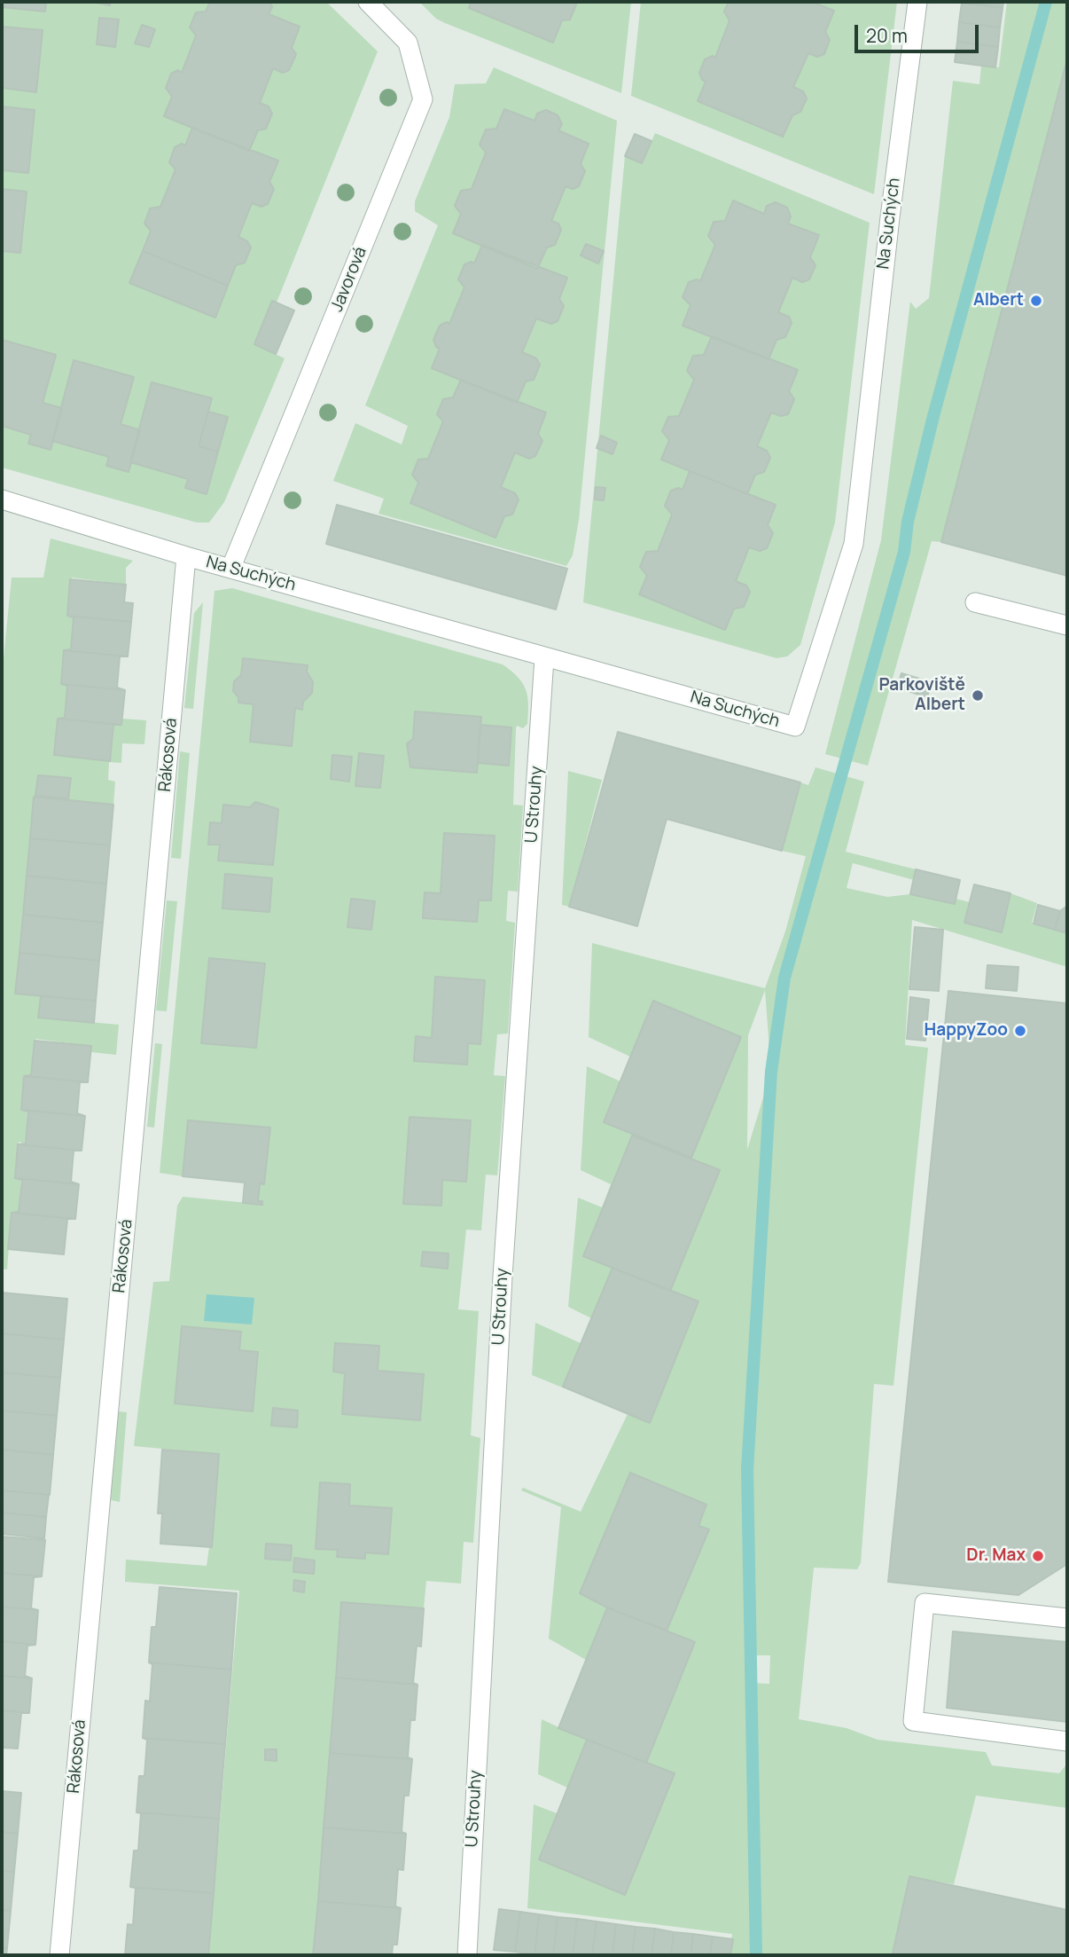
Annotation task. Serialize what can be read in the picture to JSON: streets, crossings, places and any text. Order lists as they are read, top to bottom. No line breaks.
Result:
{"streets":{"street":["Na Suchých","Javorová","Rákosová","U Strouhy"]},"crossings":[["Na Suchých","Javorová"],["Na Suchých","Rákosová"],["Na Suchých","U Strouhy"]],"places":["Albert","Parkoviště Albert","HappyZoo","Dr. Max"],"scale_bar":"20 m"}
